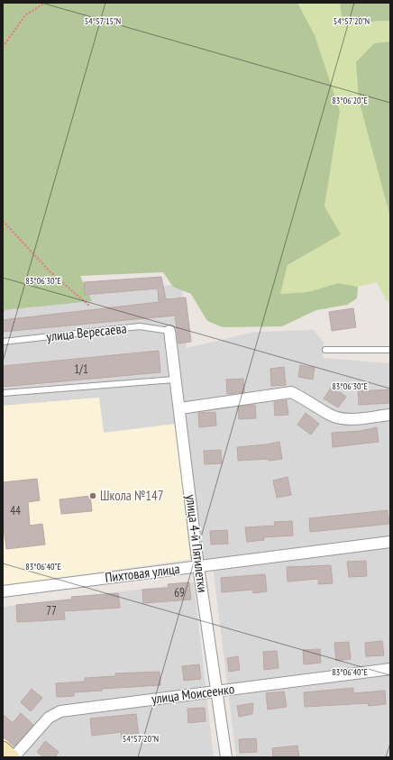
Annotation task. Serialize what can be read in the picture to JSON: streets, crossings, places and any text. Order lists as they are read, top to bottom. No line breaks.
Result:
{"streets":{"street":["улица 4-й Пятилетки","Пихтовая улица","улица Моисеенко"],"lane":["улица Вересаева"]},"crossings":[["улица Вересаева","улица 4-й Пятилетки"],["улица 4-й Пятилетки","Пихтовая улица"],["улица 4-й Пятилетки","улица Моисеенко"]],"places":["Школа №147"],"house_numbers":["1/1","44","69","77"],"coordinates":["54°57'15\"N","54°57'20\"N","83°06'20\"E","83°06'30\"E","83°06'40\"E"]}
